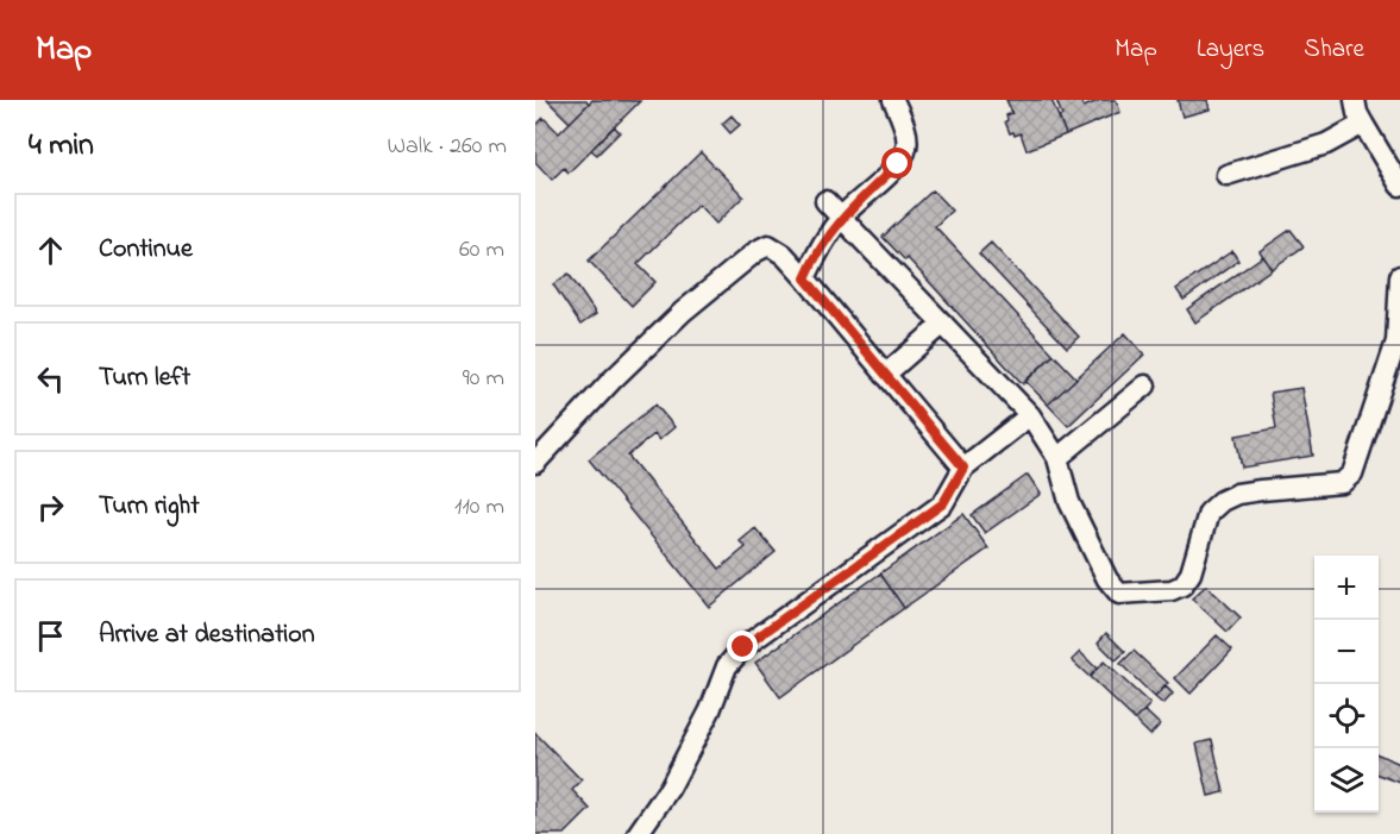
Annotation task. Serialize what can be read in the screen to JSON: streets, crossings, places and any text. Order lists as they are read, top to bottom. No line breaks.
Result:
{"page":{"header":"Map","nav":["Map","Layers","Share"],"heading":["4 min","Walk · 260 m"],"list":[["Continue","60 m"],["Turn left","90 m"],["Turn right","110 m"],"Arrive at destination"],"map_buttons":["+","−"]}}
